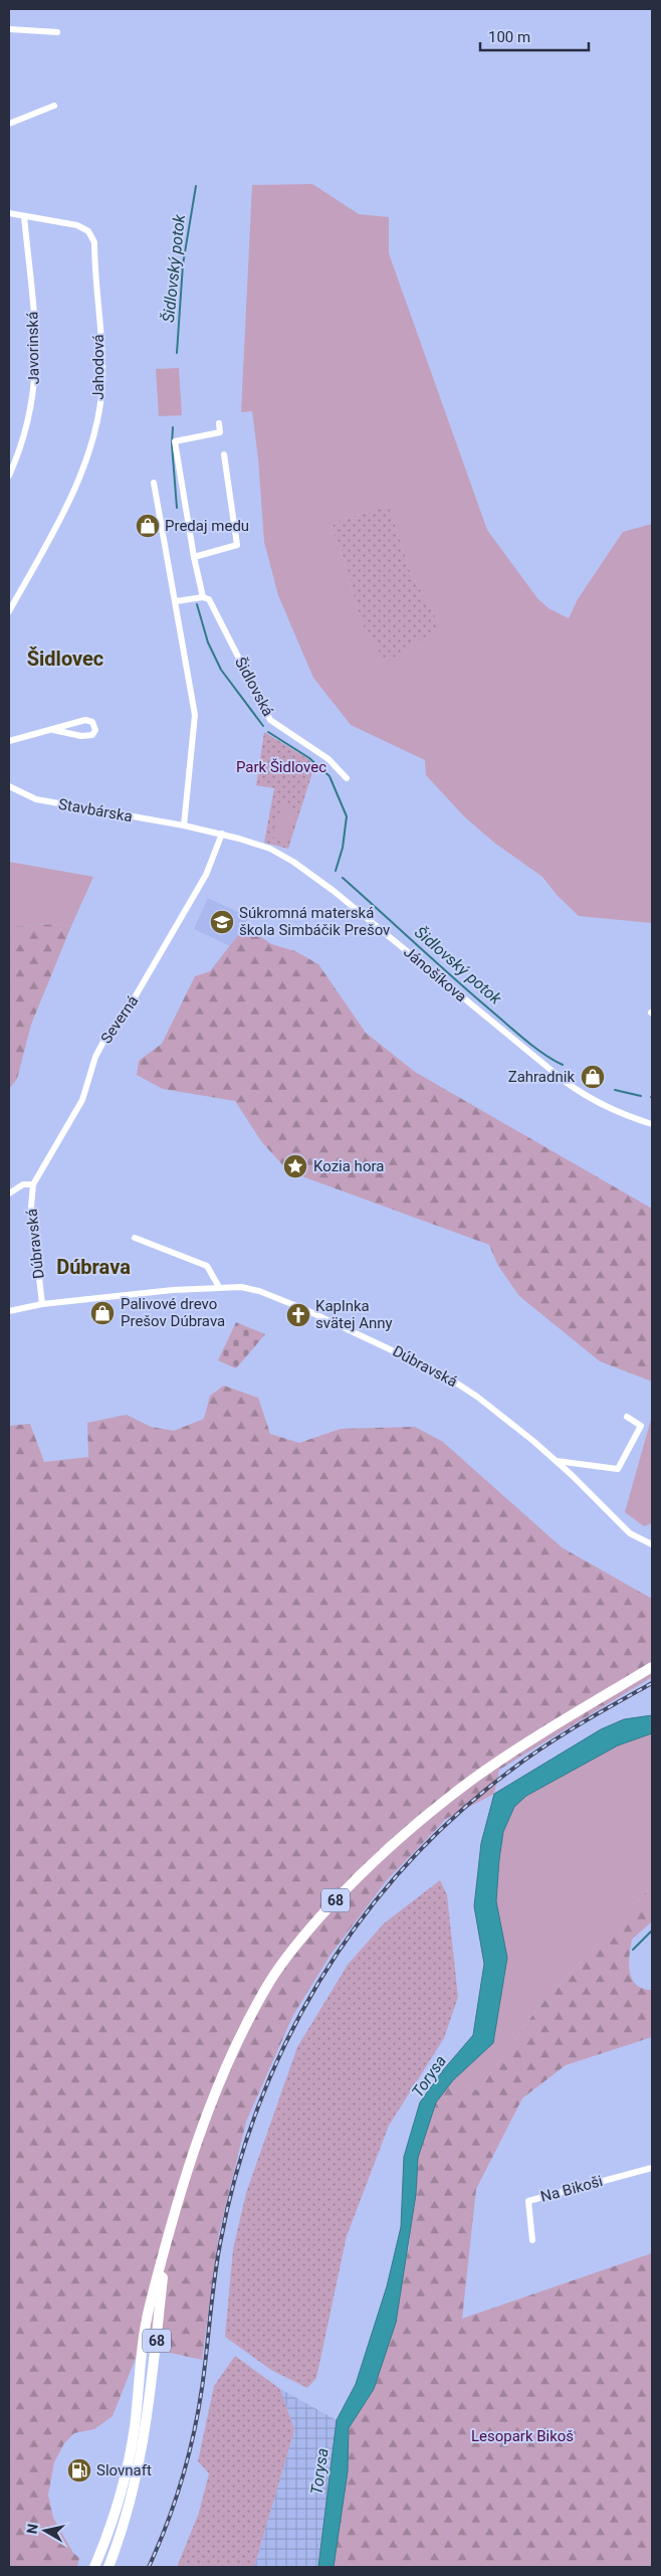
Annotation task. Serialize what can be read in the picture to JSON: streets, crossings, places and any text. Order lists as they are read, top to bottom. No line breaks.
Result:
{"streets":{"main road":["68"],"street":["Javorinská","Jahodová","Šidlovská","Stavbárska","Jánošíkova","Severná","Dúbravská","Na Bikoši"]},"crossings":[["Javorinská","Jahodová"],["Stavbárska","Jánošíkova"],["Jánošíkova","Severná"],["Severná","Dúbravská"]],"districts":["Šidlovec","Dúbrava"],"water":["Šidlovský potok","Torysa"],"parks":["Park Šidlovec","Lesopark Bikoš"],"places":{"shop":["Predaj medu","Zahradnik","Palivové drevo Prešov Dúbrava"],"school or university":["Súkromná materská škola Simbáčik Prešov"],"place":["Kozia hora"],"church":["Kaplnka svätej Anny"],"fuel station":["Slovnaft"]},"scale_bar":"100 m","north":"left"}
